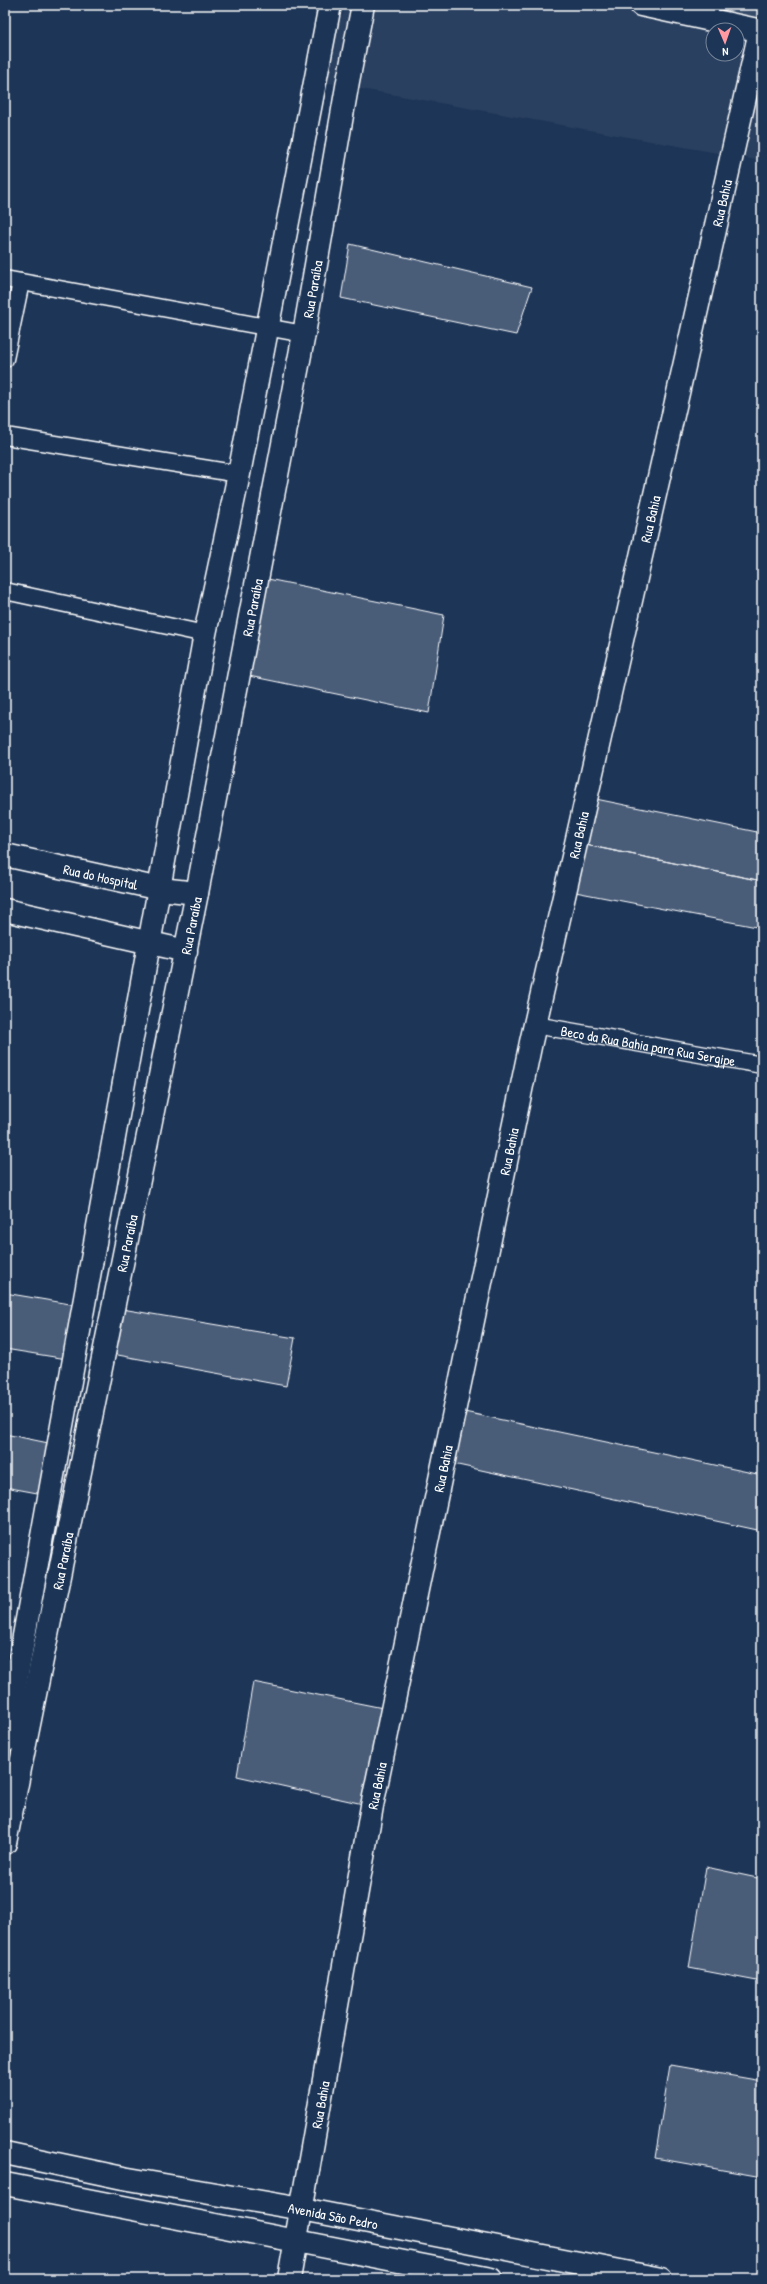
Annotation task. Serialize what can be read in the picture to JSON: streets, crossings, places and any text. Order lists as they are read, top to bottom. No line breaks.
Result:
{"streets":{"street":["Rua Bahia","Rua Paraíba","Rua do Hospital","Avenida São Pedro"],"lane":["Beco da Rua Bahia para Rua Sergipe"]},"crossings":[["Rua Bahia","Beco da Rua Bahia para Rua Sergipe"],["Rua Bahia","Avenida São Pedro"],["Rua Paraíba","Rua do Hospital"]],"north":"bottom"}
